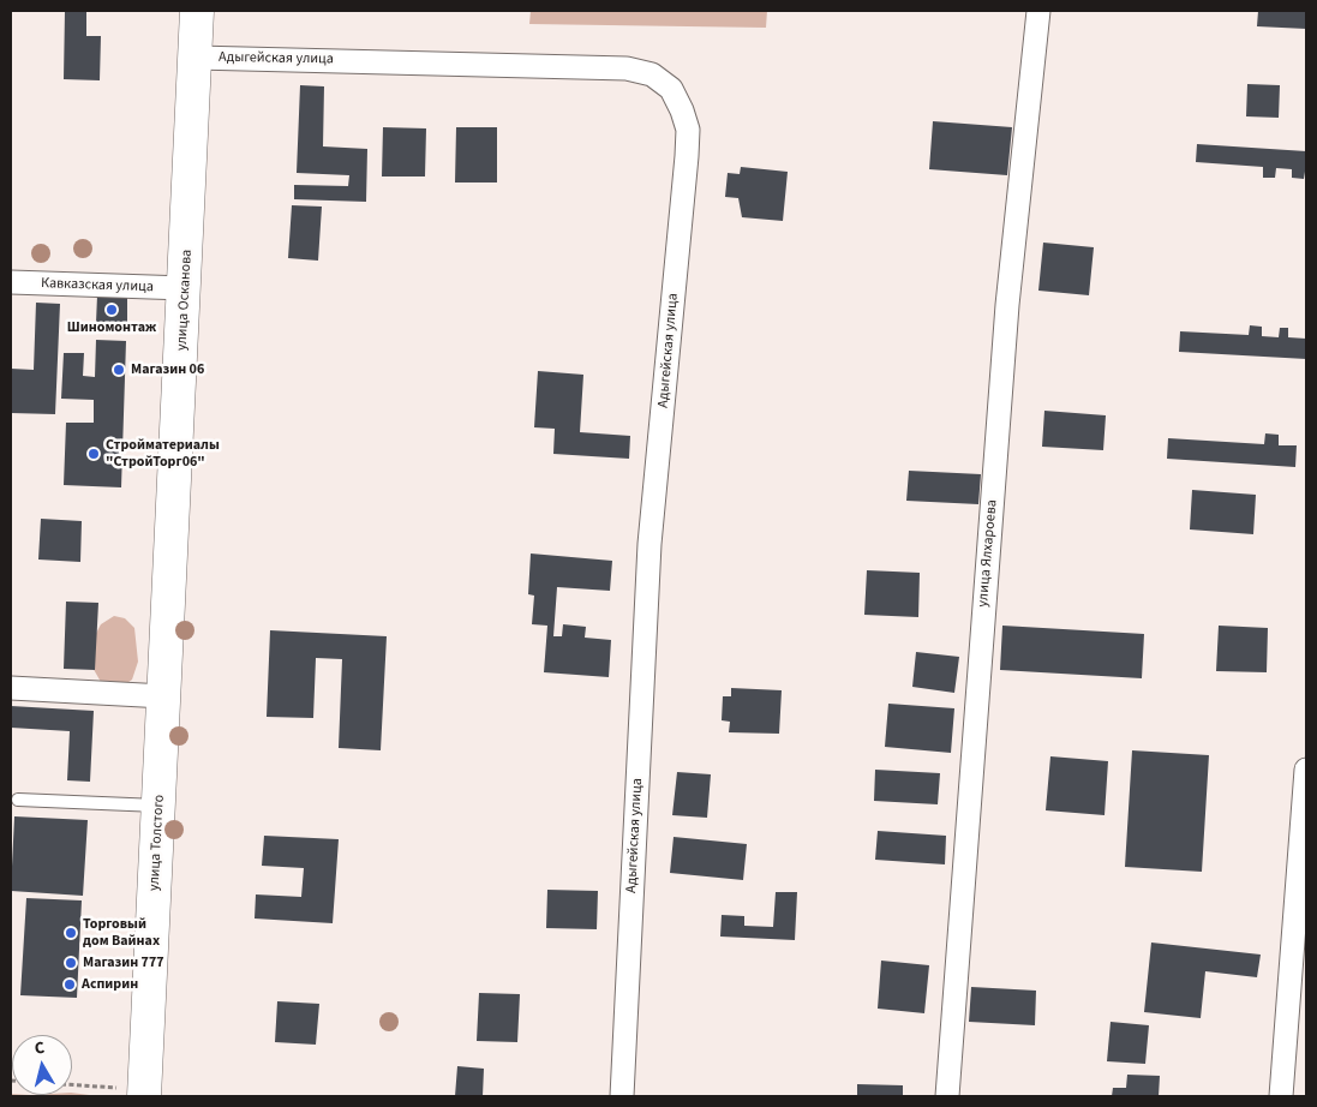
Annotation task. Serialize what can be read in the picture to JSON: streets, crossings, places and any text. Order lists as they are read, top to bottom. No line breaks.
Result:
{"streets":{"street":["Адыгейская улица","Кавказская улица","улица Осканова","улица Ялхароева","улица Толстого"]},"crossings":[["Адыгейская улица","улица Осканова"],["Кавказская улица","улица Осканова"],["улица Осканова","улица Толстого"]],"places":["Шиномонтаж","Магазин 06","Стройматериалы \"СтройТорг06\"","Торговый дом Вайнах","Магазин 777","Аспирин"],"north":"top"}
